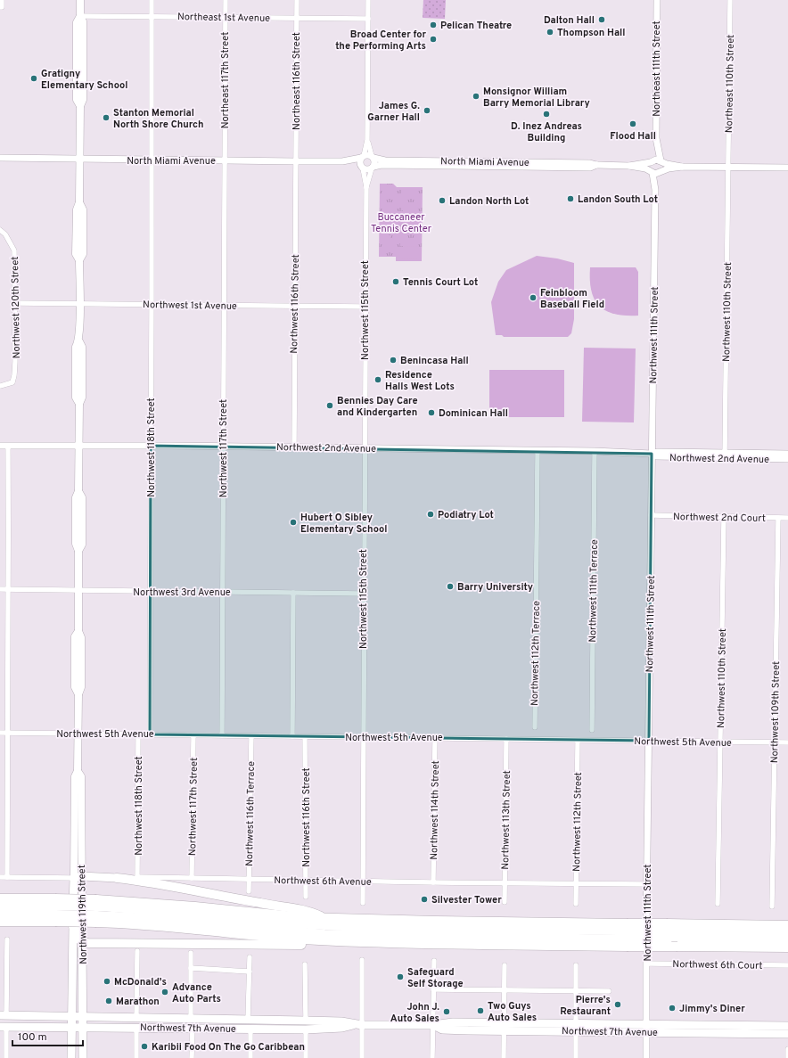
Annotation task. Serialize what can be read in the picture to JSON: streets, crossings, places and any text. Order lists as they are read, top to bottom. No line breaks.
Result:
{"streets":{"main road":["Northwest 6th Avenue","Northwest 119th Street","Northwest 7th Avenue"],"street":["Northeast 1st Avenue","Northeast 111th Street","Northeast 117th Street","Northeast 116th Street","Northeast 110th Street","North Miami Avenue","Northwest 116th Street","Northwest 1st Avenue","Northwest 120th Street","Northwest 115th Street","Northwest 110th Street","Northwest 111th Street","Northwest 118th Street","Northwest 2nd Avenue","Northwest 117th Street","Northwest 2nd Court","Northwest 111th Terrace","Northwest 3rd Avenue","Northwest 112th Terrace","Northwest 109th Street","Northwest 5th Avenue","Northwest 114th Street","Northwest 116th Terrace","Northwest 113th Street","Northwest 112th Street","Northwest 6th Court"]},"crossings":[["Northeast 1st Avenue","Northeast 117th Street"],["Northeast 1st Avenue","Northeast 116th Street"],["Northeast 1st Avenue","Northwest 118th Street"],["Northeast 1st Avenue","Northwest 119th Street"],["Northeast 111th Street","North Miami Avenue"],["Northeast 111th Street","Northwest 111th Street"],["Northeast 117th Street","North Miami Avenue"],["Northeast 117th Street","Northwest 117th Street"],["Northeast 116th Street","North Miami Avenue"],["Northeast 116th Street","Northwest 116th Street"],["Northeast 110th Street","Northwest 110th Street"],["North Miami Avenue","Northwest 116th Street"],["North Miami Avenue","Northwest 111th Street"],["North Miami Avenue","Northwest 118th Street"],["North Miami Avenue","Northwest 117th Street"],["North Miami Avenue","Northwest 119th Street"],["Northwest 116th Street","Northwest 1st Avenue"],["Northwest 116th Street","Northwest 2nd Avenue"],["Northwest 116th Street","Northwest 5th Avenue"],["Northwest 116th Street","Northwest 6th Avenue"],["Northwest 1st Avenue","Northwest 120th Street"],["Northwest 1st Avenue","Northwest 115th Street"],["Northwest 1st Avenue","Northwest 118th Street"],["Northwest 1st Avenue","Northwest 117th Street"],["Northwest 1st Avenue","Northwest 119th Street"],["Northwest 115th Street","Northwest 2nd Avenue"],["Northwest 115th Street","Northwest 3rd Avenue"],["Northwest 115th Street","Northwest 5th Avenue"],["Northwest 115th Street","Northwest 6th Avenue"],["Northwest 110th Street","Northwest 2nd Avenue"],["Northwest 110th Street","Northwest 2nd Court"],["Northwest 110th Street","Northwest 5th Avenue"],["Northwest 111th Street","Northwest 2nd Avenue"],["Northwest 111th Street","Northwest 2nd Court"],["Northwest 111th Street","Northwest 5th Avenue"],["Northwest 111th Street","Northwest 6th Avenue"],["Northwest 111th Street","Northwest 6th Court"],["Northwest 111th Street","Northwest 7th Avenue"],["Northwest 118th Street","Northwest 2nd Avenue"],["Northwest 118th Street","Northwest 3rd Avenue"],["Northwest 118th Street","Northwest 5th Avenue"],["Northwest 118th Street","Northwest 6th Avenue"],["Northwest 2nd Avenue","Northwest 117th Street"],["Northwest 2nd Avenue","Northwest 111th Terrace"],["Northwest 2nd Avenue","Northwest 112th Terrace"],["Northwest 2nd Avenue","Northwest 119th Street"],["Northwest 117th Street","Northwest 3rd Avenue"],["Northwest 117th Street","Northwest 5th Avenue"],["Northwest 117th Street","Northwest 6th Avenue"],["Northwest 2nd Court","Northwest 109th Street"],["Northwest 3rd Avenue","Northwest 119th Street"],["Northwest 109th Street","Northwest 5th Avenue"],["Northwest 5th Avenue","Northwest 114th Street"],["Northwest 5th Avenue","Northwest 116th Terrace"],["Northwest 5th Avenue","Northwest 113th Street"],["Northwest 5th Avenue","Northwest 112th Street"],["Northwest 5th Avenue","Northwest 119th Street"],["Northwest 114th Street","Northwest 6th Avenue"],["Northwest 116th Terrace","Northwest 6th Avenue"],["Northwest 113th Street","Northwest 6th Avenue"],["Northwest 112th Street","Northwest 6th Avenue"],["Northwest 6th Avenue","Northwest 119th Street"],["Northwest 119th Street","Northwest 7th Avenue"]],"parks":["Buccaneer Tennis Center"],"places":["Dalton Hall","Pelican Theatre","Thompson Hall","Broad Center for the Performing Arts","Gratigny Elementary School","Monsignor William Barry Memorial Library","James G. Garner Hall","D. Inez Andreas Building","Stanton Memorial North Shore Church","Flood Hall","Landon South Lot","Landon North Lot","Tennis Court Lot","Feinbloom Baseball Field","Benincasa Hall","Residence Halls West Lots","Bennies Day Care and Kindergarten","Dominican Hall","Podiatry Lot","Hubert O Sibley Elementary School","Barry University","Silvester Tower","Safeguard Self Storage","McDonald's","Advance Auto Parts","Marathon","Pierre's Restaurant","Jimmy's Diner","Two Guys Auto Sales","John J. Auto Sales","Karibii Food On The Go Caribbean"],"scale_bar":"100 m"}
